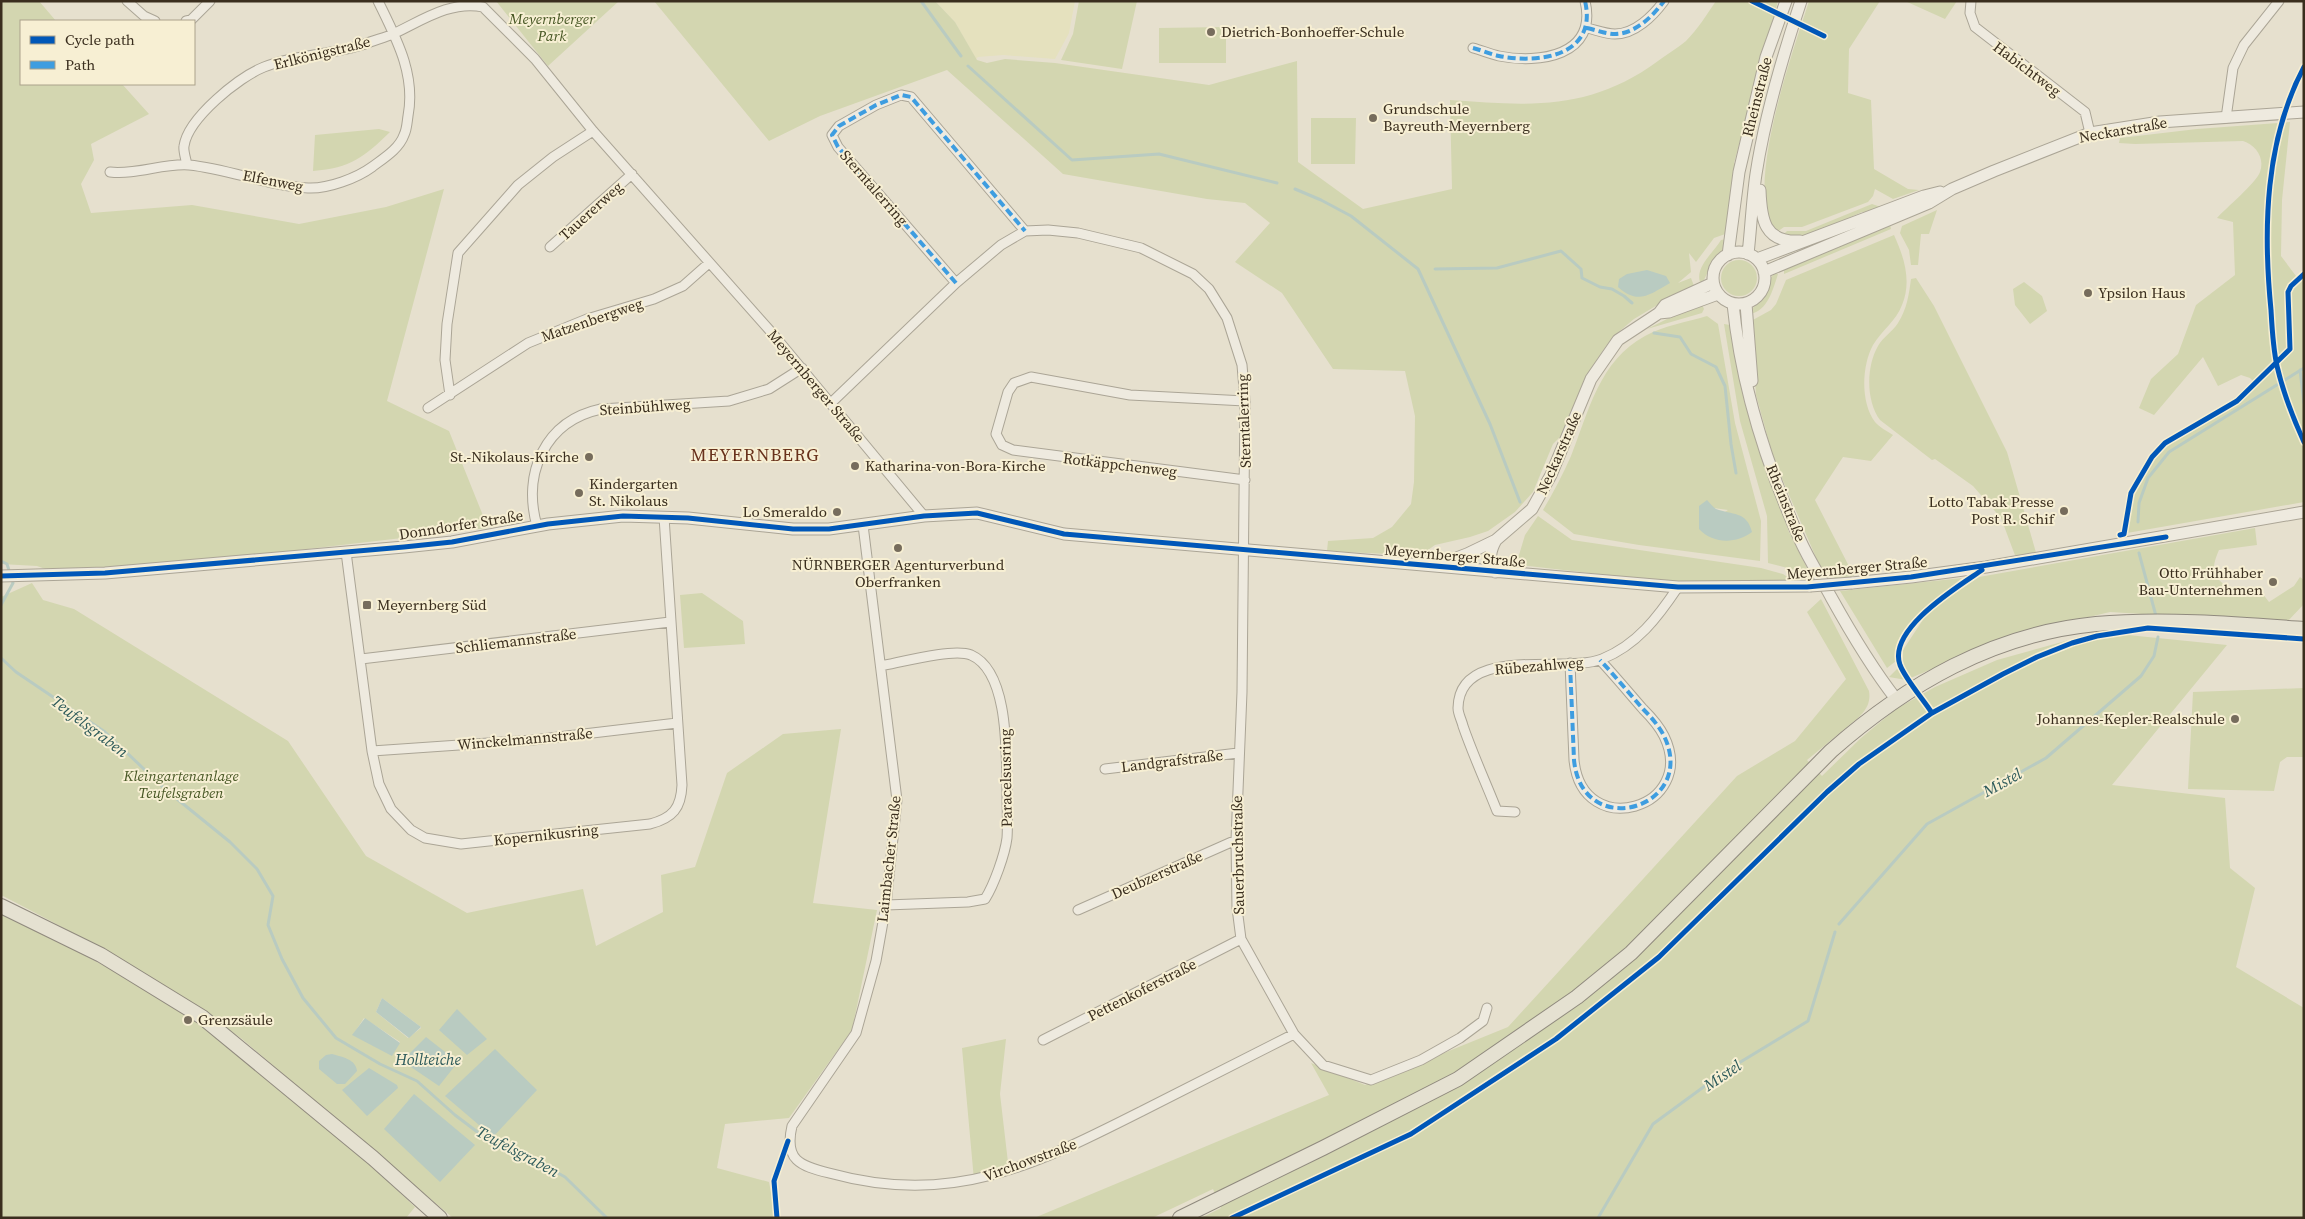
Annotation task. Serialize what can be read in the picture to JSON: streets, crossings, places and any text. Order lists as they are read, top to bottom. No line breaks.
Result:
{"streets":{"street":["Erlkönigstraße","Habichtweg","Rheinstraße","Neckarstraße","Elfenweg","Sterntalerring","Tauererweg","Matzenbergweg","Meyernberger Straße","Steinbühlweg","Rotkäppchenweg","Donndorfer Straße","Schliemannstraße","Rübezahlweg","Winckelmannstraße","Landgrafstraße","Paracelsusring","Kopernikusring","Sauerbruchstraße","Laimbacher Straße","Deubzerstraße","Pettenkoferstraße","Virchowstraße"]},"crossings":[["Erlkönigstraße","Elfenweg"],["Erlkönigstraße","Meyernberger Straße"],["Habichtweg","Neckarstraße"],["Rheinstraße","Neckarstraße"],["Neckarstraße","Meyernberger Straße"],["Elfenweg","Meyernberger Straße"],["Sterntalerring","Meyernberger Straße"],["Sterntalerring","Rotkäppchenweg"],["Sterntalerring","Sauerbruchstraße"],["Tauererweg","Meyernberger Straße"],["Matzenbergweg","Meyernberger Straße"],["Meyernberger Straße","Steinbühlweg"],["Meyernberger Straße","Donndorfer Straße"],["Meyernberger Straße","Rübezahlweg"],["Meyernberger Straße","Sauerbruchstraße"],["Steinbühlweg","Donndorfer Straße"],["Donndorfer Straße","Kopernikusring"],["Donndorfer Straße","Laimbacher Straße"],["Schliemannstraße","Kopernikusring"],["Winckelmannstraße","Kopernikusring"],["Landgrafstraße","Sauerbruchstraße"],["Paracelsusring","Laimbacher Straße"],["Sauerbruchstraße","Deubzerstraße"],["Sauerbruchstraße","Pettenkoferstraße"],["Sauerbruchstraße","Virchowstraße"],["Laimbacher Straße","Virchowstraße"]],"districts":["MEYERNBERG"],"water":["Teufelsgraben","Mistel","Hollteiche"],"parks":["Meyernberger Park","Kleingartenanlage Teufelsgraben"],"places":{"other":["Dietrich-Bonhoeffer-Schule","Grundschule Bayreuth-Meyernberg","Ypsilon Haus","St.-Nikolaus-Kirche","Katharina-von-Bora-Kirche","Kindergarten St. Nikolaus","Lotto Tabak Presse Post R. Schif","Lo Smeraldo","NÜRNBERGER Agenturverbund Oberfranken","Otto Frühhaber Bau-Unternehmen","Johannes-Kepler-Realschule","Grenzsäule"],"transit":["Meyernberg Süd"]},"legend":["Cycle path","Path"]}
